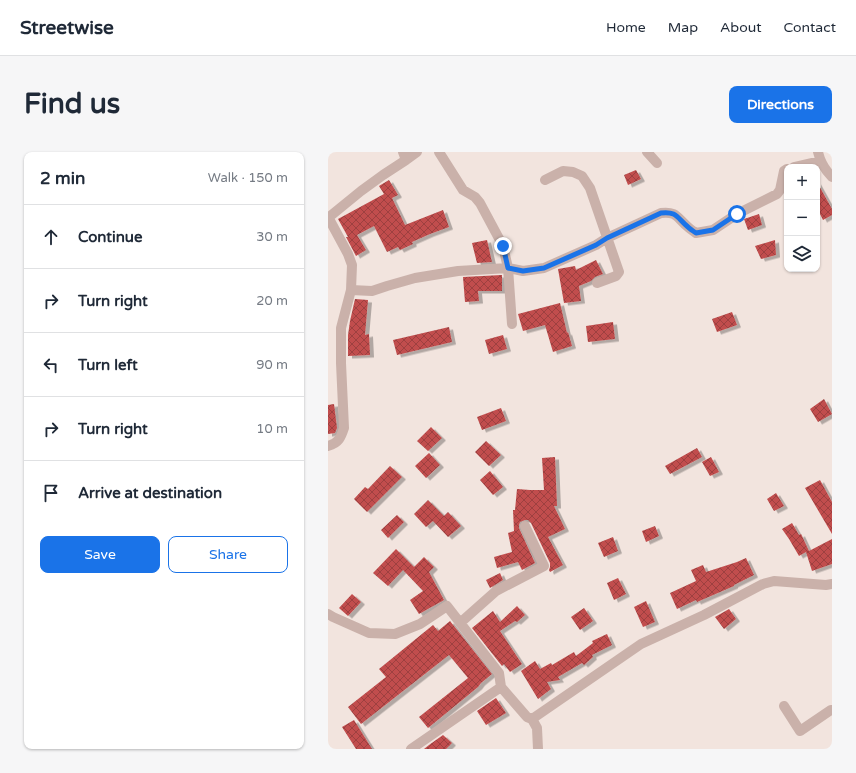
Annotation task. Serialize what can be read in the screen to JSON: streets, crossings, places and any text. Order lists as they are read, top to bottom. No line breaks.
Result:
{"page":{"header":"Streetwise","nav":["Home","Map","About","Contact"],"buttons":["Directions",["Save","Share"]],"title":"Find us","heading":["2 min","Walk · 150 m"],"map_buttons":["+","−"],"list":[["Continue","30 m"],["Turn right","20 m"],["Turn left","90 m"],["Turn right","10 m"],"Arrive at destination"]}}
